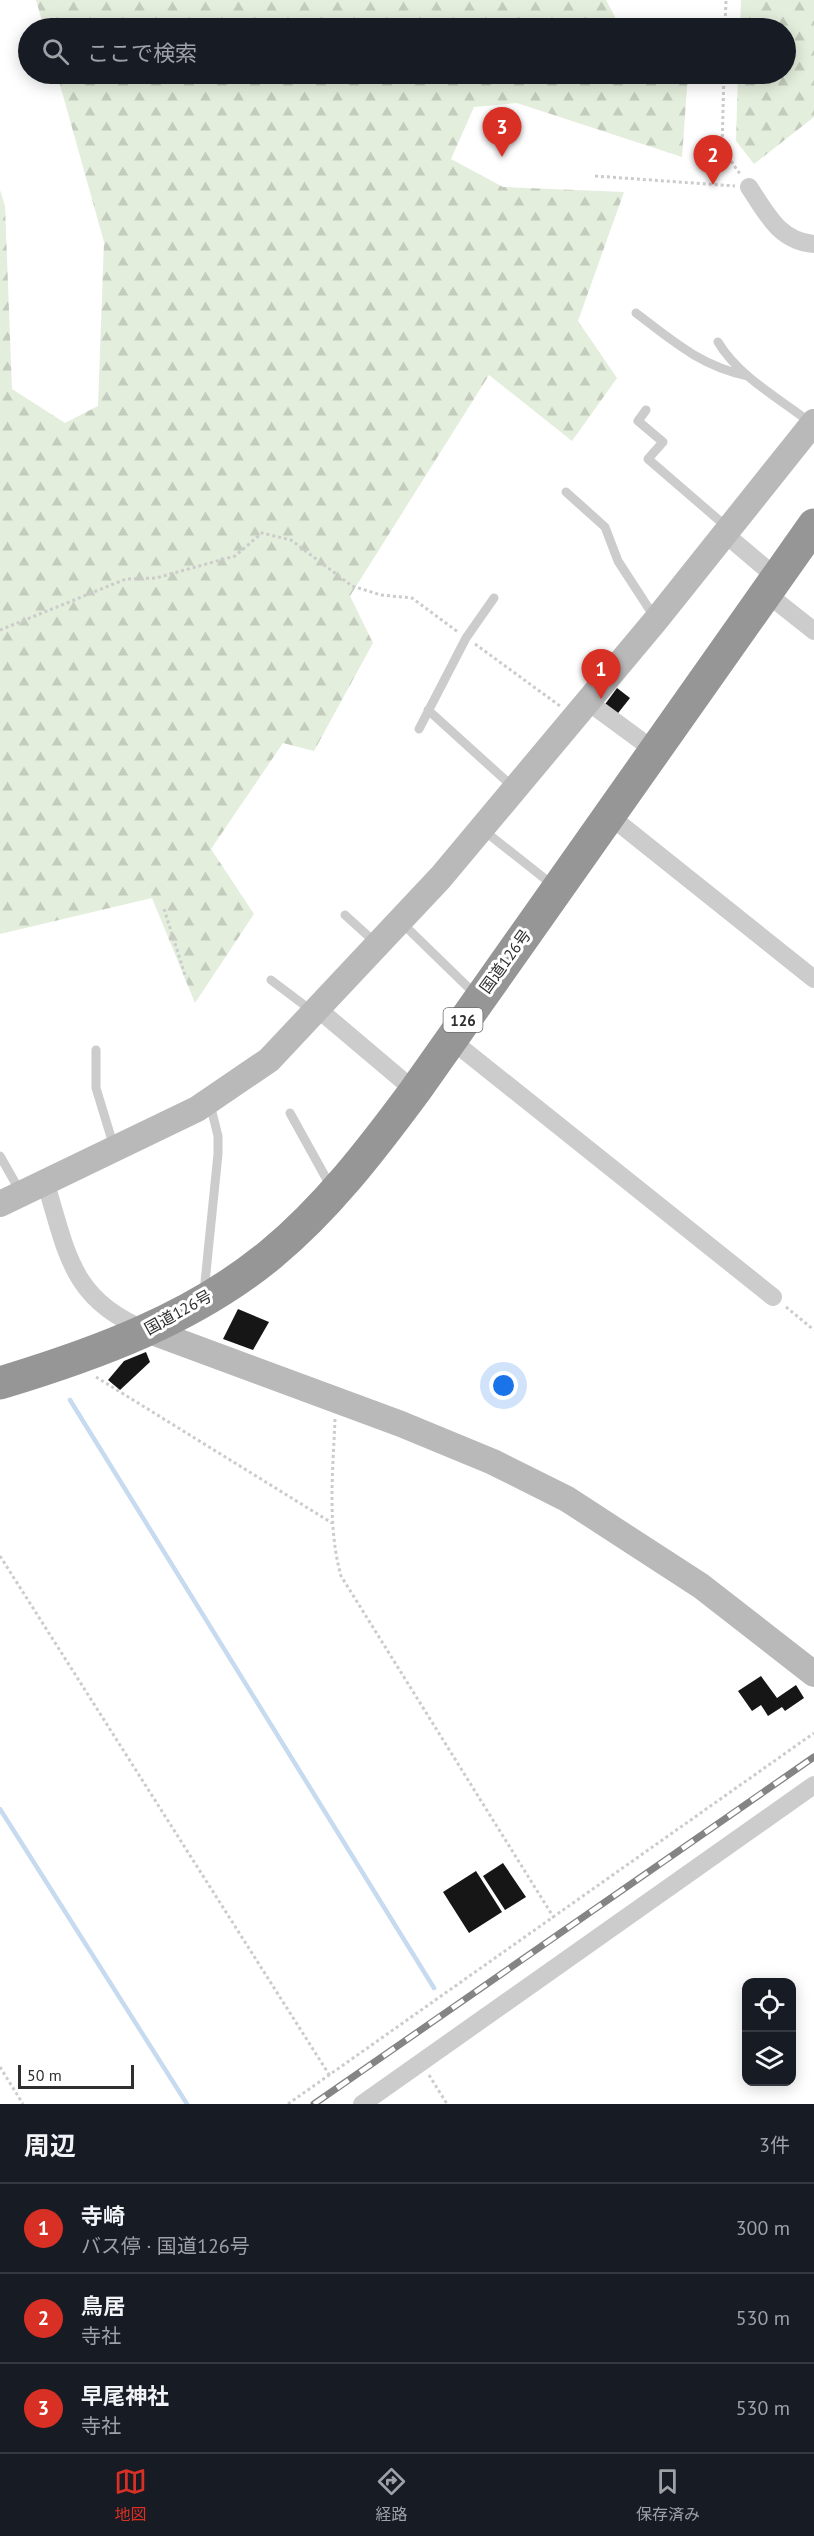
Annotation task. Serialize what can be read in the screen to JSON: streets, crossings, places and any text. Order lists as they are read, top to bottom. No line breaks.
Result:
{"streets":{"highway":["国道126号","126"]},"scale_bar":"50 m","page":{"search":"ここで検索","pins":["3","2","1"],"scale":"50 m","heading":["周辺","3件"],"list":[{"mark":"1","name":"寺崎","note":"バス停 · 国道126号","value":"300 m"},{"mark":"2","name":"鳥居","note":"寺社","value":"530 m"},{"mark":"3","name":"早尾神社","note":"寺社","value":"530 m"}],"nav":["地図","経路","保存済み"]}}
